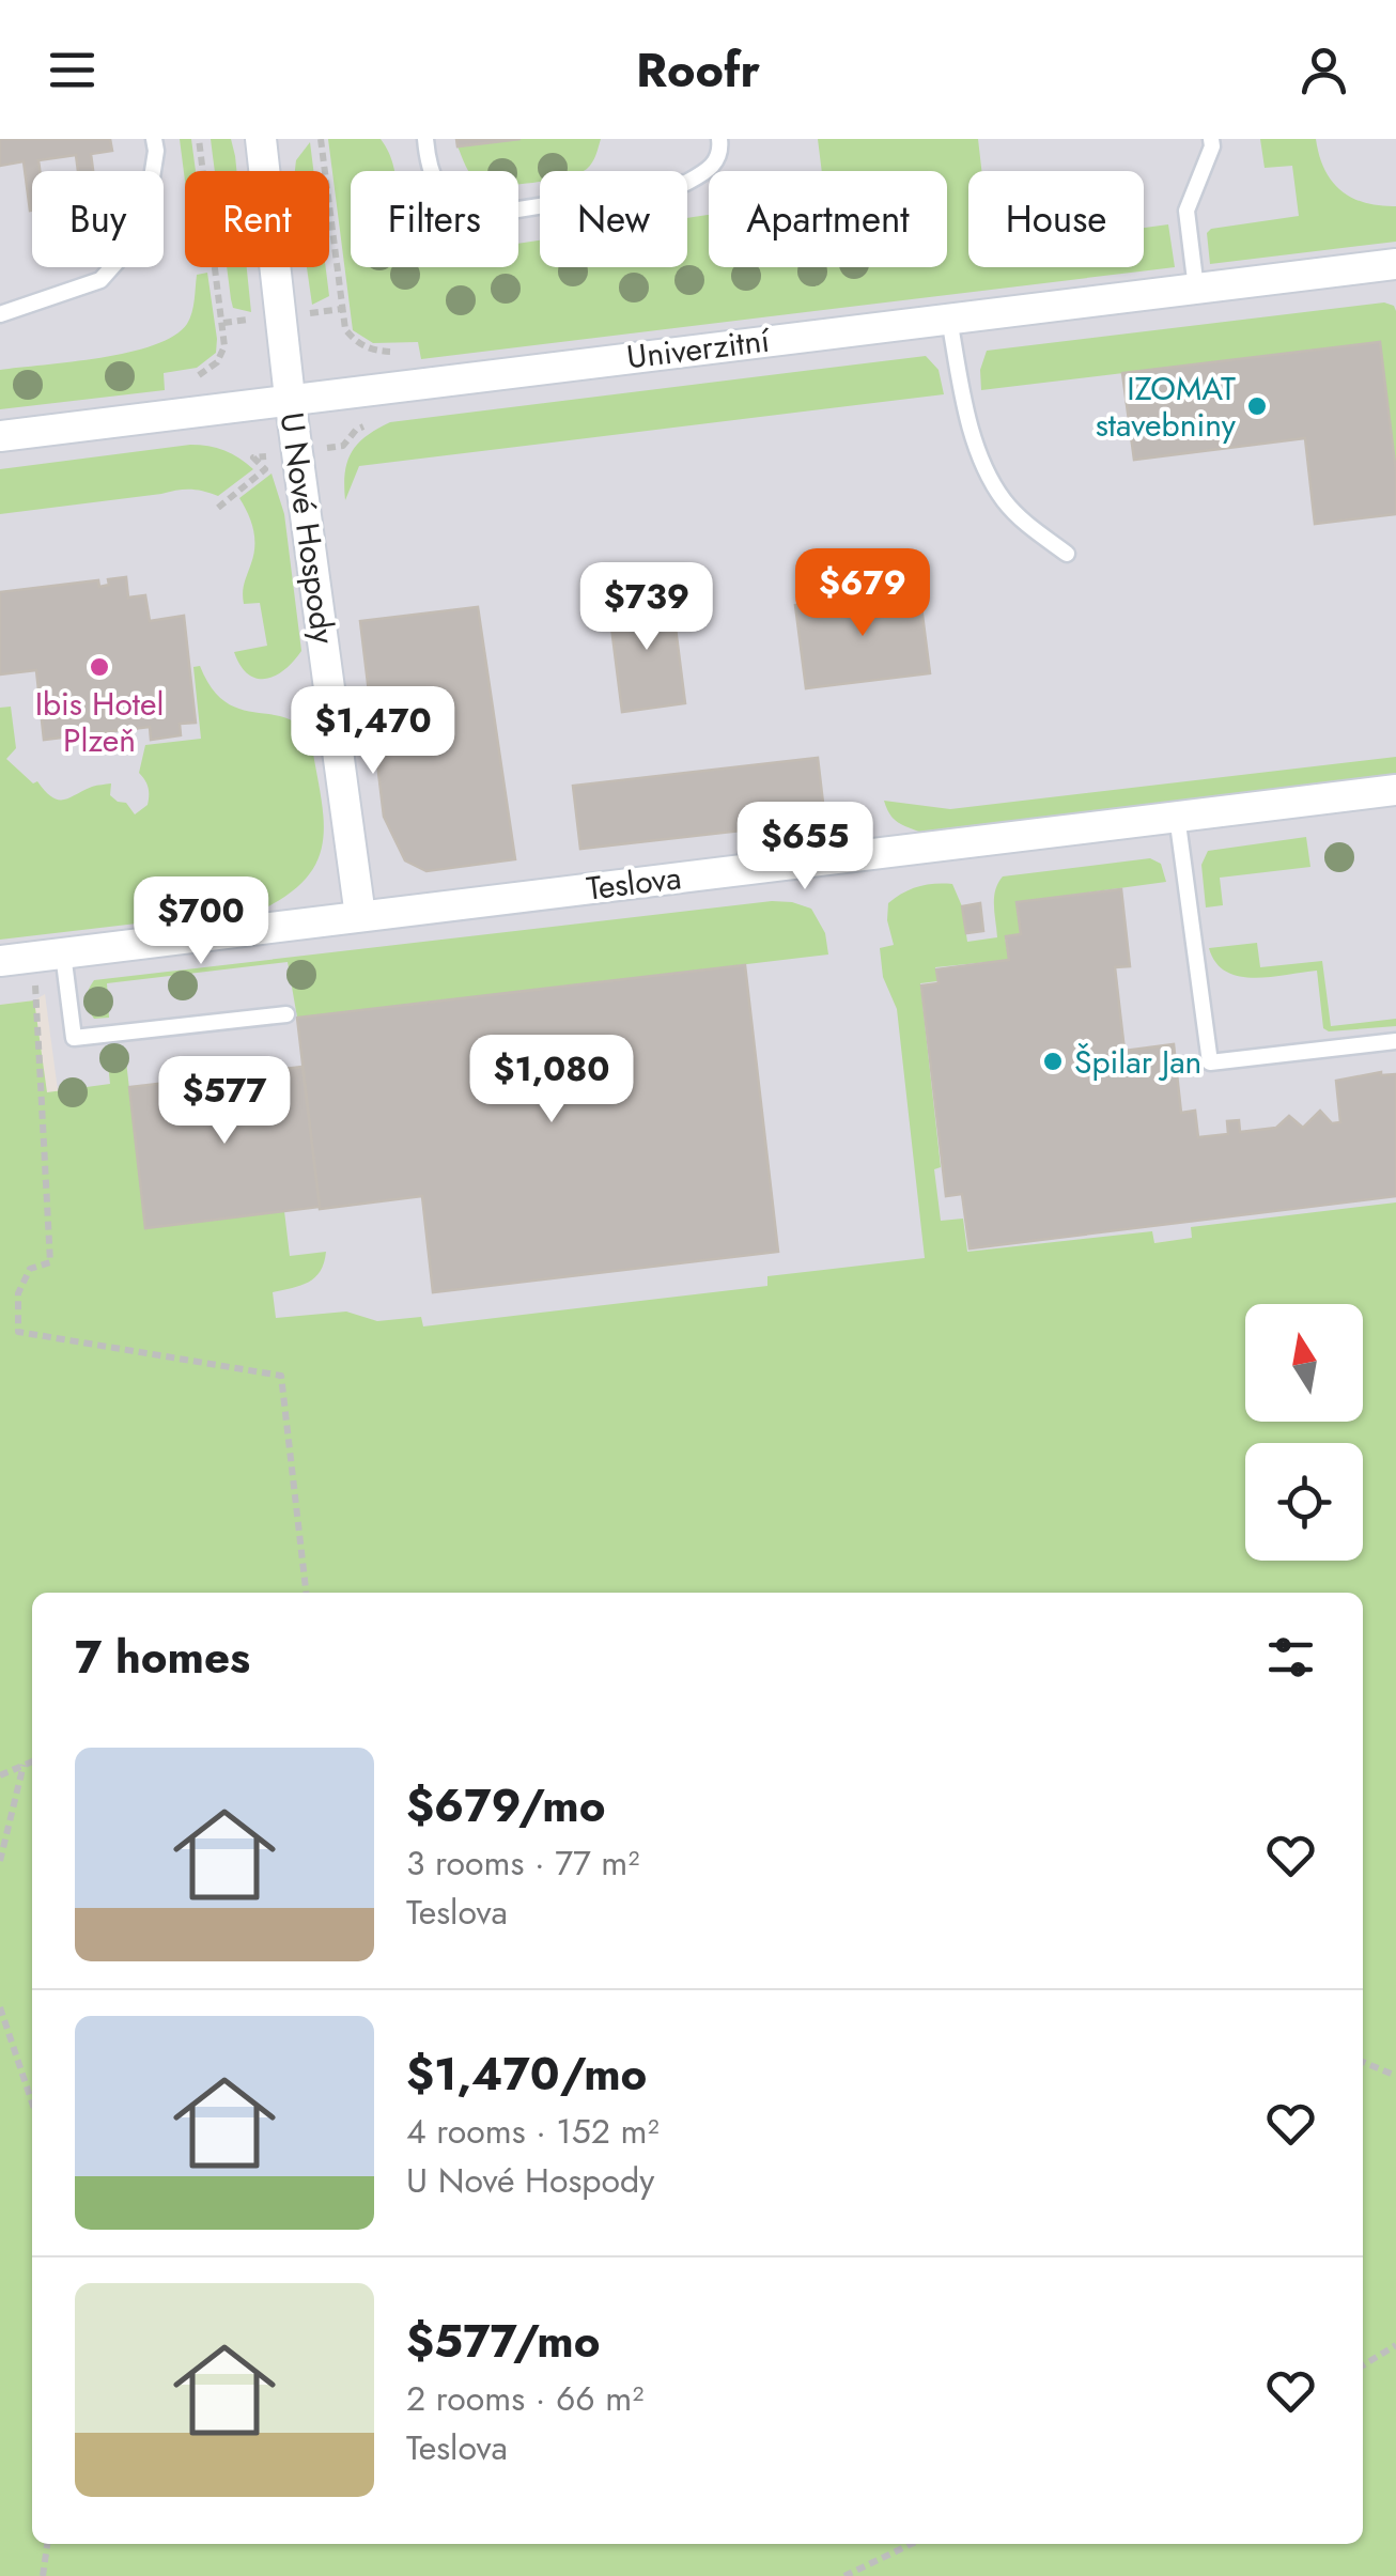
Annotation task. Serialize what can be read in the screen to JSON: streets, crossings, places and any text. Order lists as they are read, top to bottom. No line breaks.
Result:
{"streets":{"street":["Univerzitní","U Nové Hospody","Teslova"]},"crossings":[["Univerzitní","U Nové Hospody"],["U Nové Hospody","Teslova"]],"places":["IZOMAT stavebniny","Ibis Hotel Plzeň","Špilar Jan"],"north":"top","page":{"header":"Roofr","chip":["Buy","Rent","Filters","New","Apartment","House"],"price":["$679","$739","$1,470","$655","$700","$1,080","$577"],"heading":"7 homes","list":[{"name":"$679/mo","note":"3 rooms · 77 m² · Teslova"},{"name":"$1,470/mo","note":"4 rooms · 152 m² · U Nové Hospody"},{"name":"$577/mo","note":"2 rooms · 66 m² · Teslova"}]}}
